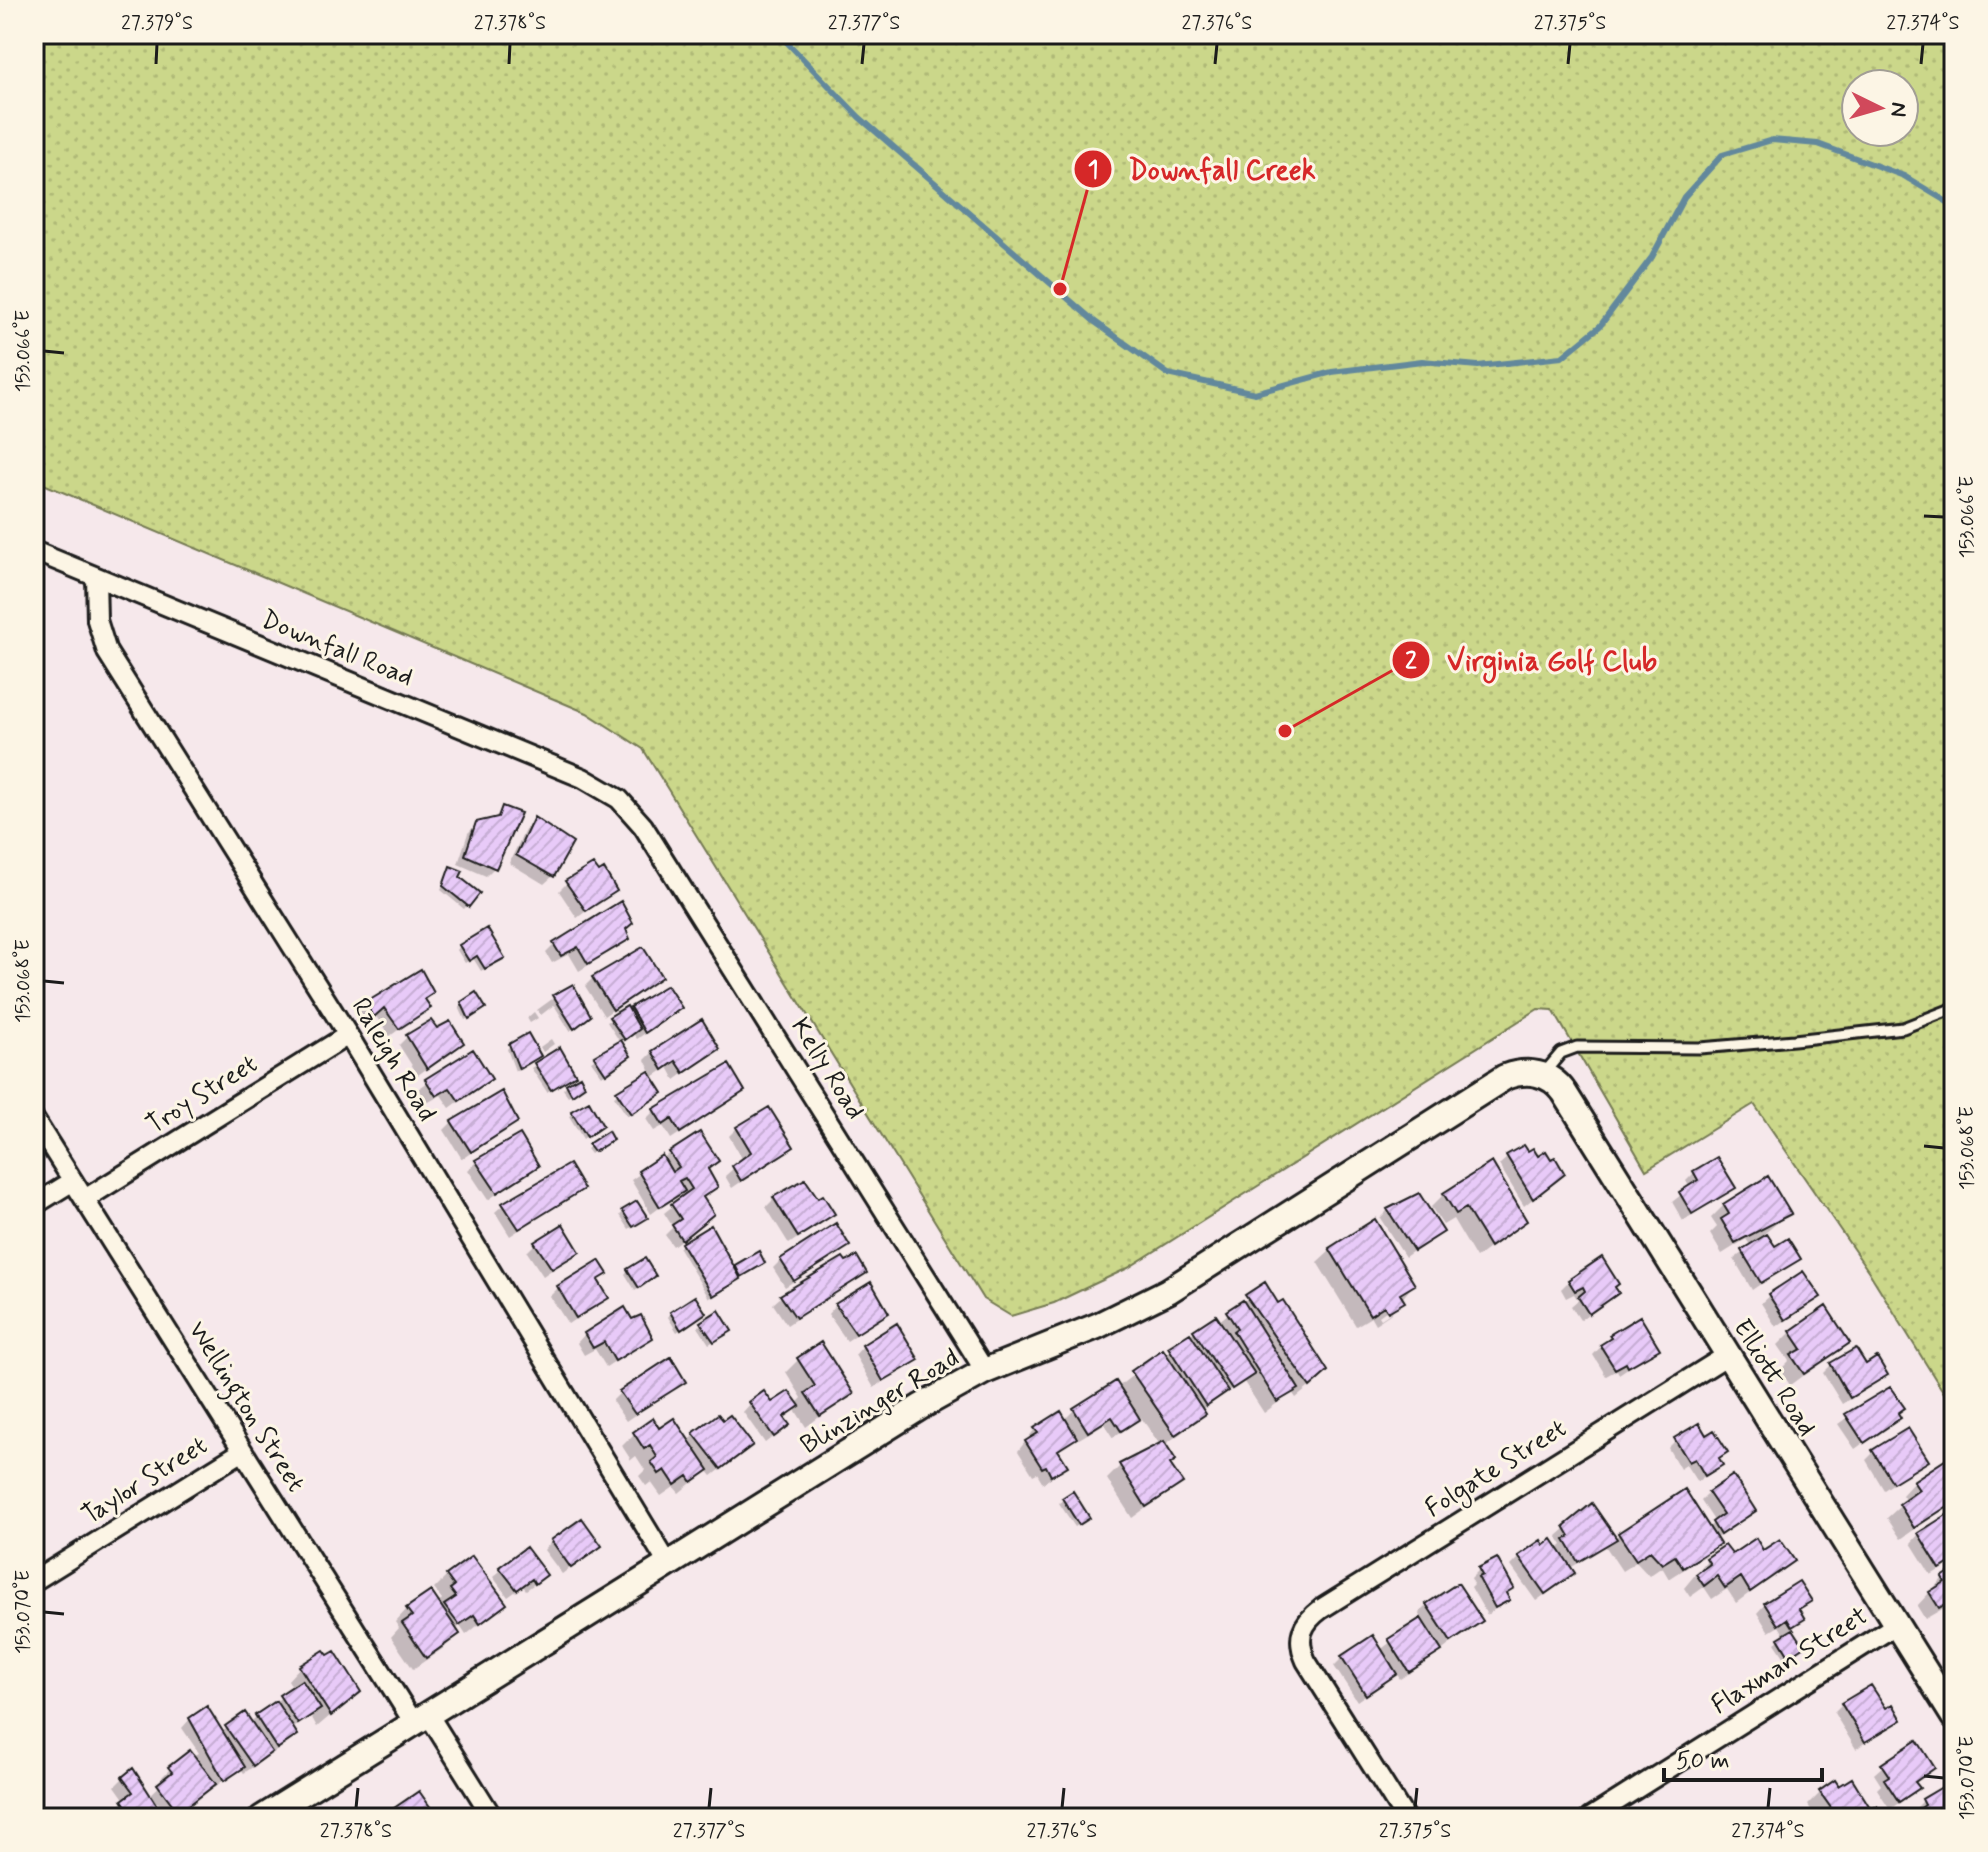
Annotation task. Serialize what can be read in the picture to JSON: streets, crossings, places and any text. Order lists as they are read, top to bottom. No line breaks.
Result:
{"streets":{"street":["Downfall Road","Raleigh Road","Kelly Road","Troy Street","Elliott Road","Blinzinger Road","Wellington Street","Folgate Street","Taylor Street","Flaxman Street"]},"crossings":[["Downfall Road","Raleigh Road"],["Downfall Road","Kelly Road"],["Raleigh Road","Troy Street"],["Raleigh Road","Blinzinger Road"],["Kelly Road","Blinzinger Road"],["Troy Street","Wellington Street"],["Elliott Road","Blinzinger Road"],["Elliott Road","Folgate Street"],["Elliott Road","Flaxman Street"],["Blinzinger Road","Wellington Street"],["Wellington Street","Taylor Street"]],"places":["Downfall Creek","Virginia Golf Club"],"scale_bar":"50 m","north":"right","coordinates":["27.379°S","27.378°S","27.377°S","27.376°S","27.375°S","27.374°S","153.066°E","153.068°E","153.070°E"]}
